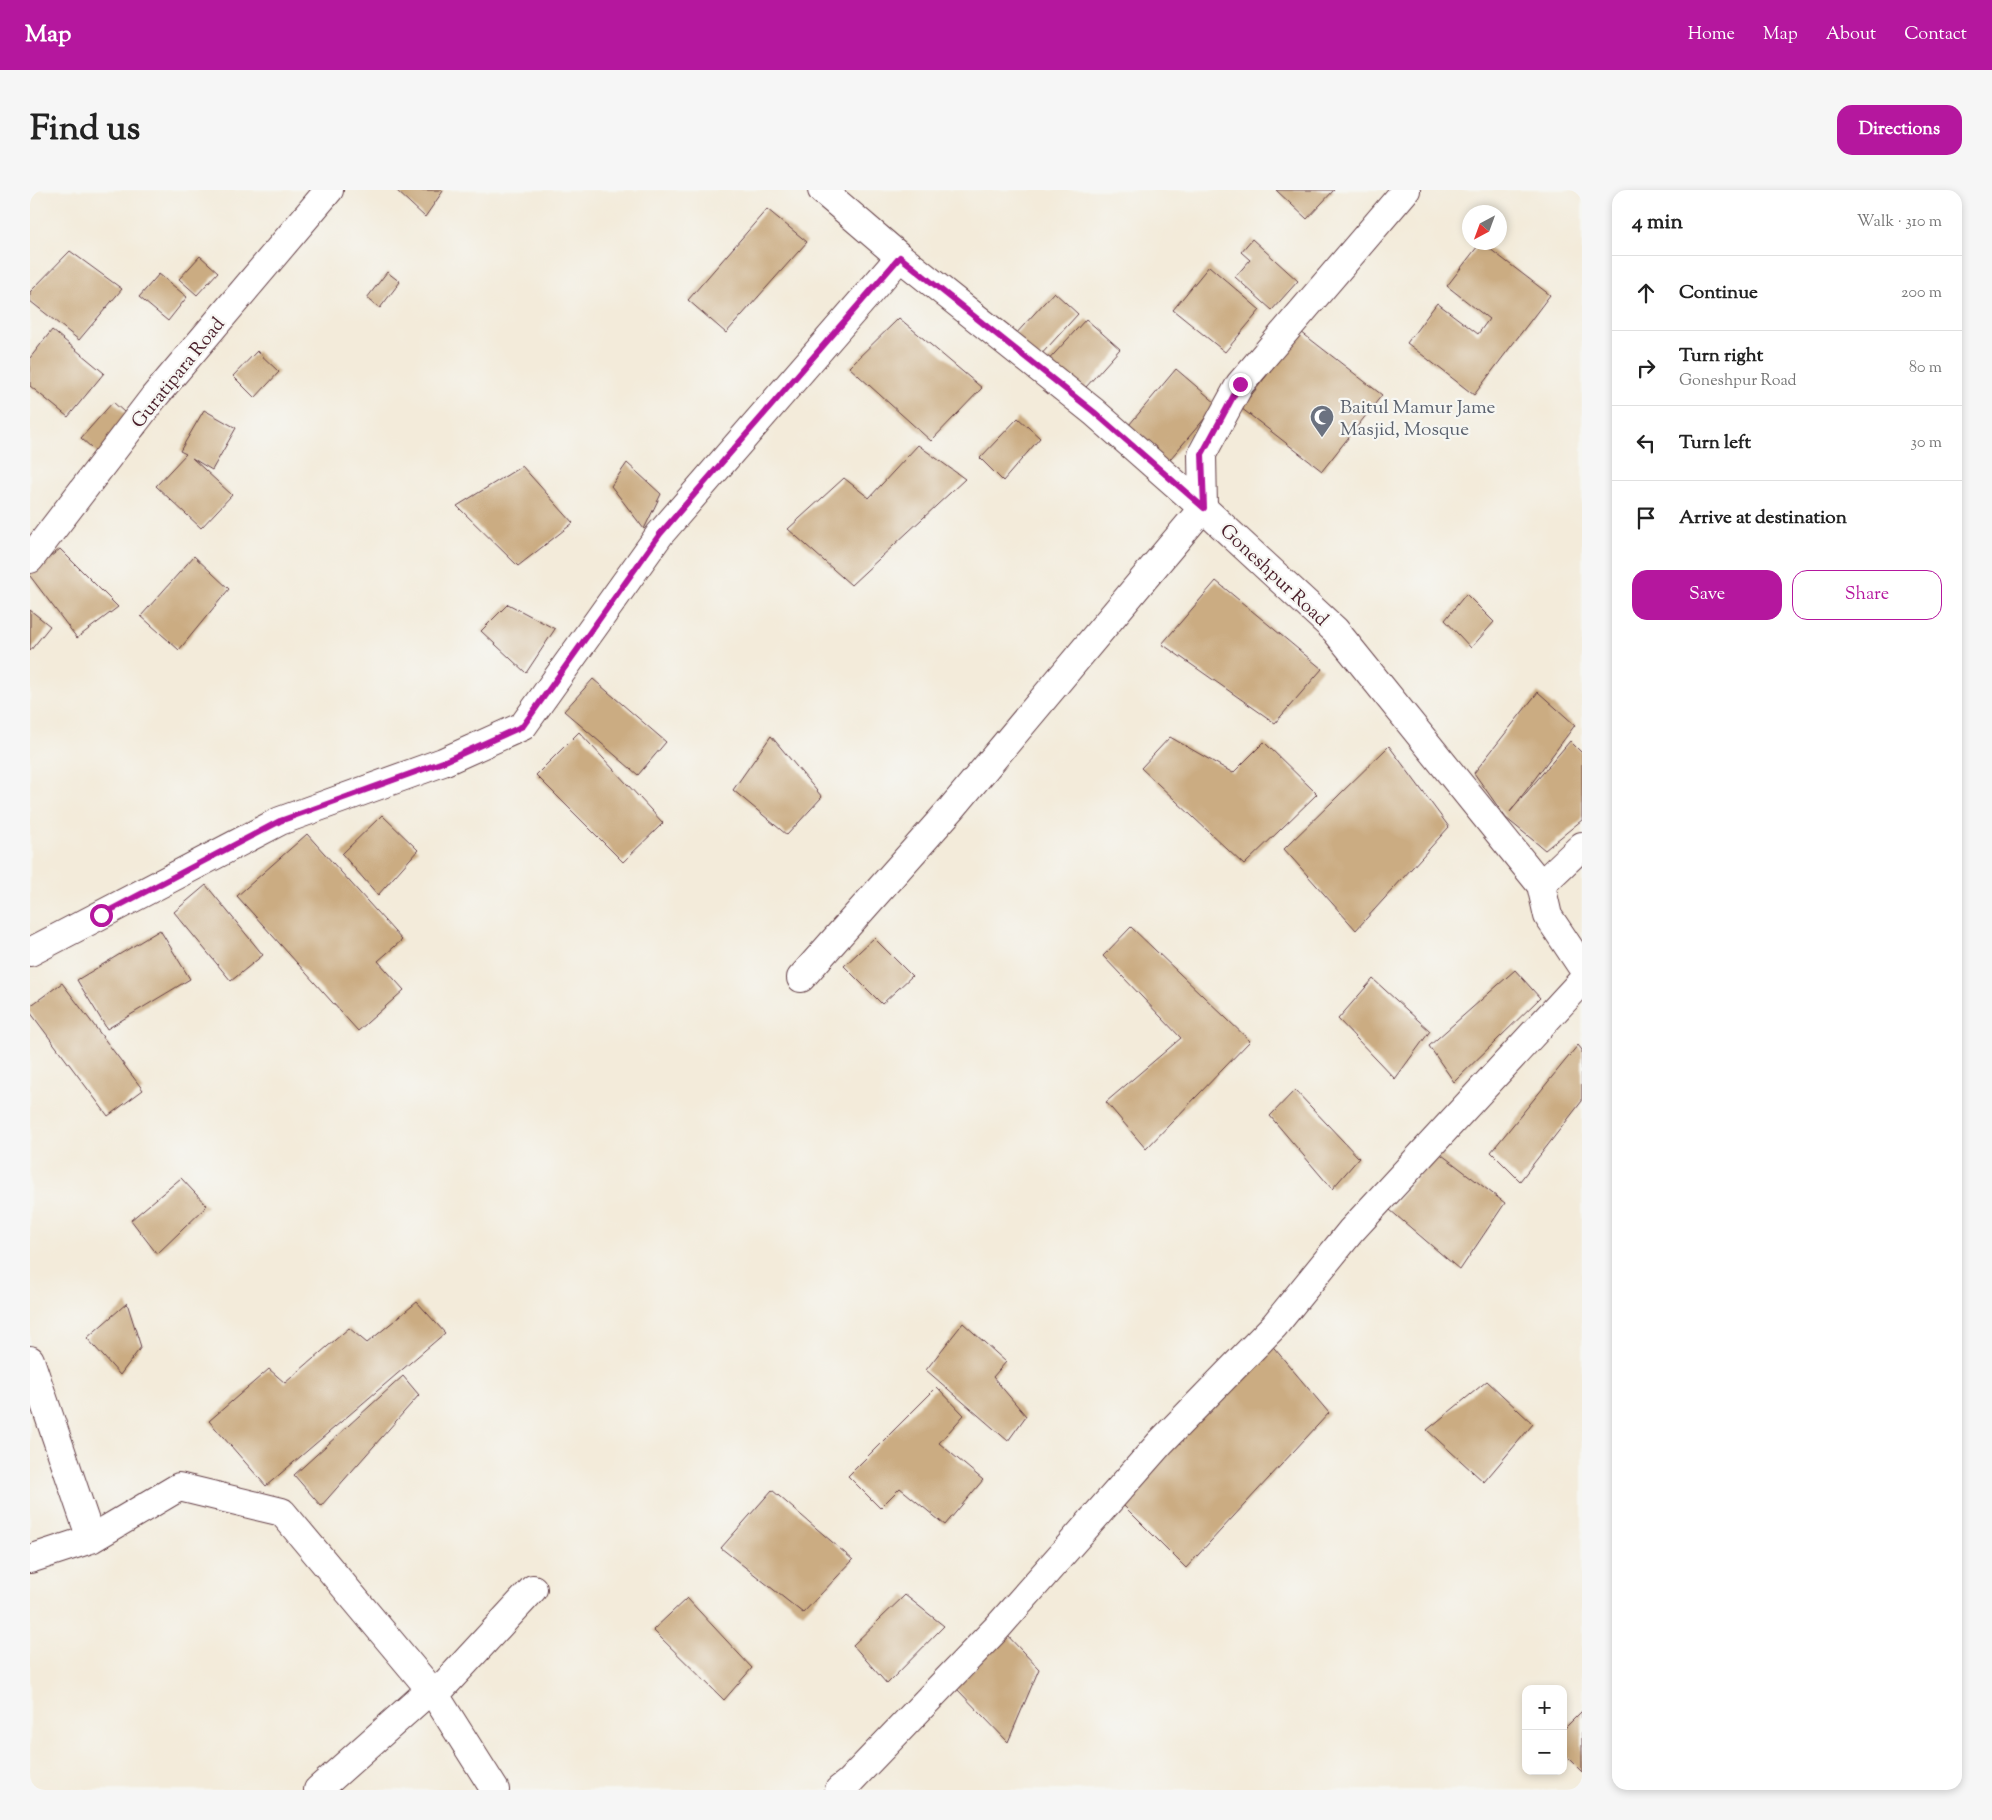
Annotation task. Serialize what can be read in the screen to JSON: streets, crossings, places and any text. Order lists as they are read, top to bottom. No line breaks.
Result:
{"streets":{"street":["Guratipara Road","Goneshpur Road"]},"places":{"mosque":["Baitul Mamur Jame Masjid, Mosque"]},"north":"bottom left","page":{"header":"Map","nav":["Home","Map","About","Contact"],"title":"Find us","buttons":["Directions",["Save","Share"]],"heading":["4 min","Walk · 310 m"],"list":[["Continue","200 m"],["Turn right","Goneshpur Road","80 m"],["Turn left","30 m"],"Arrive at destination"],"map_buttons":["+","−"]}}
